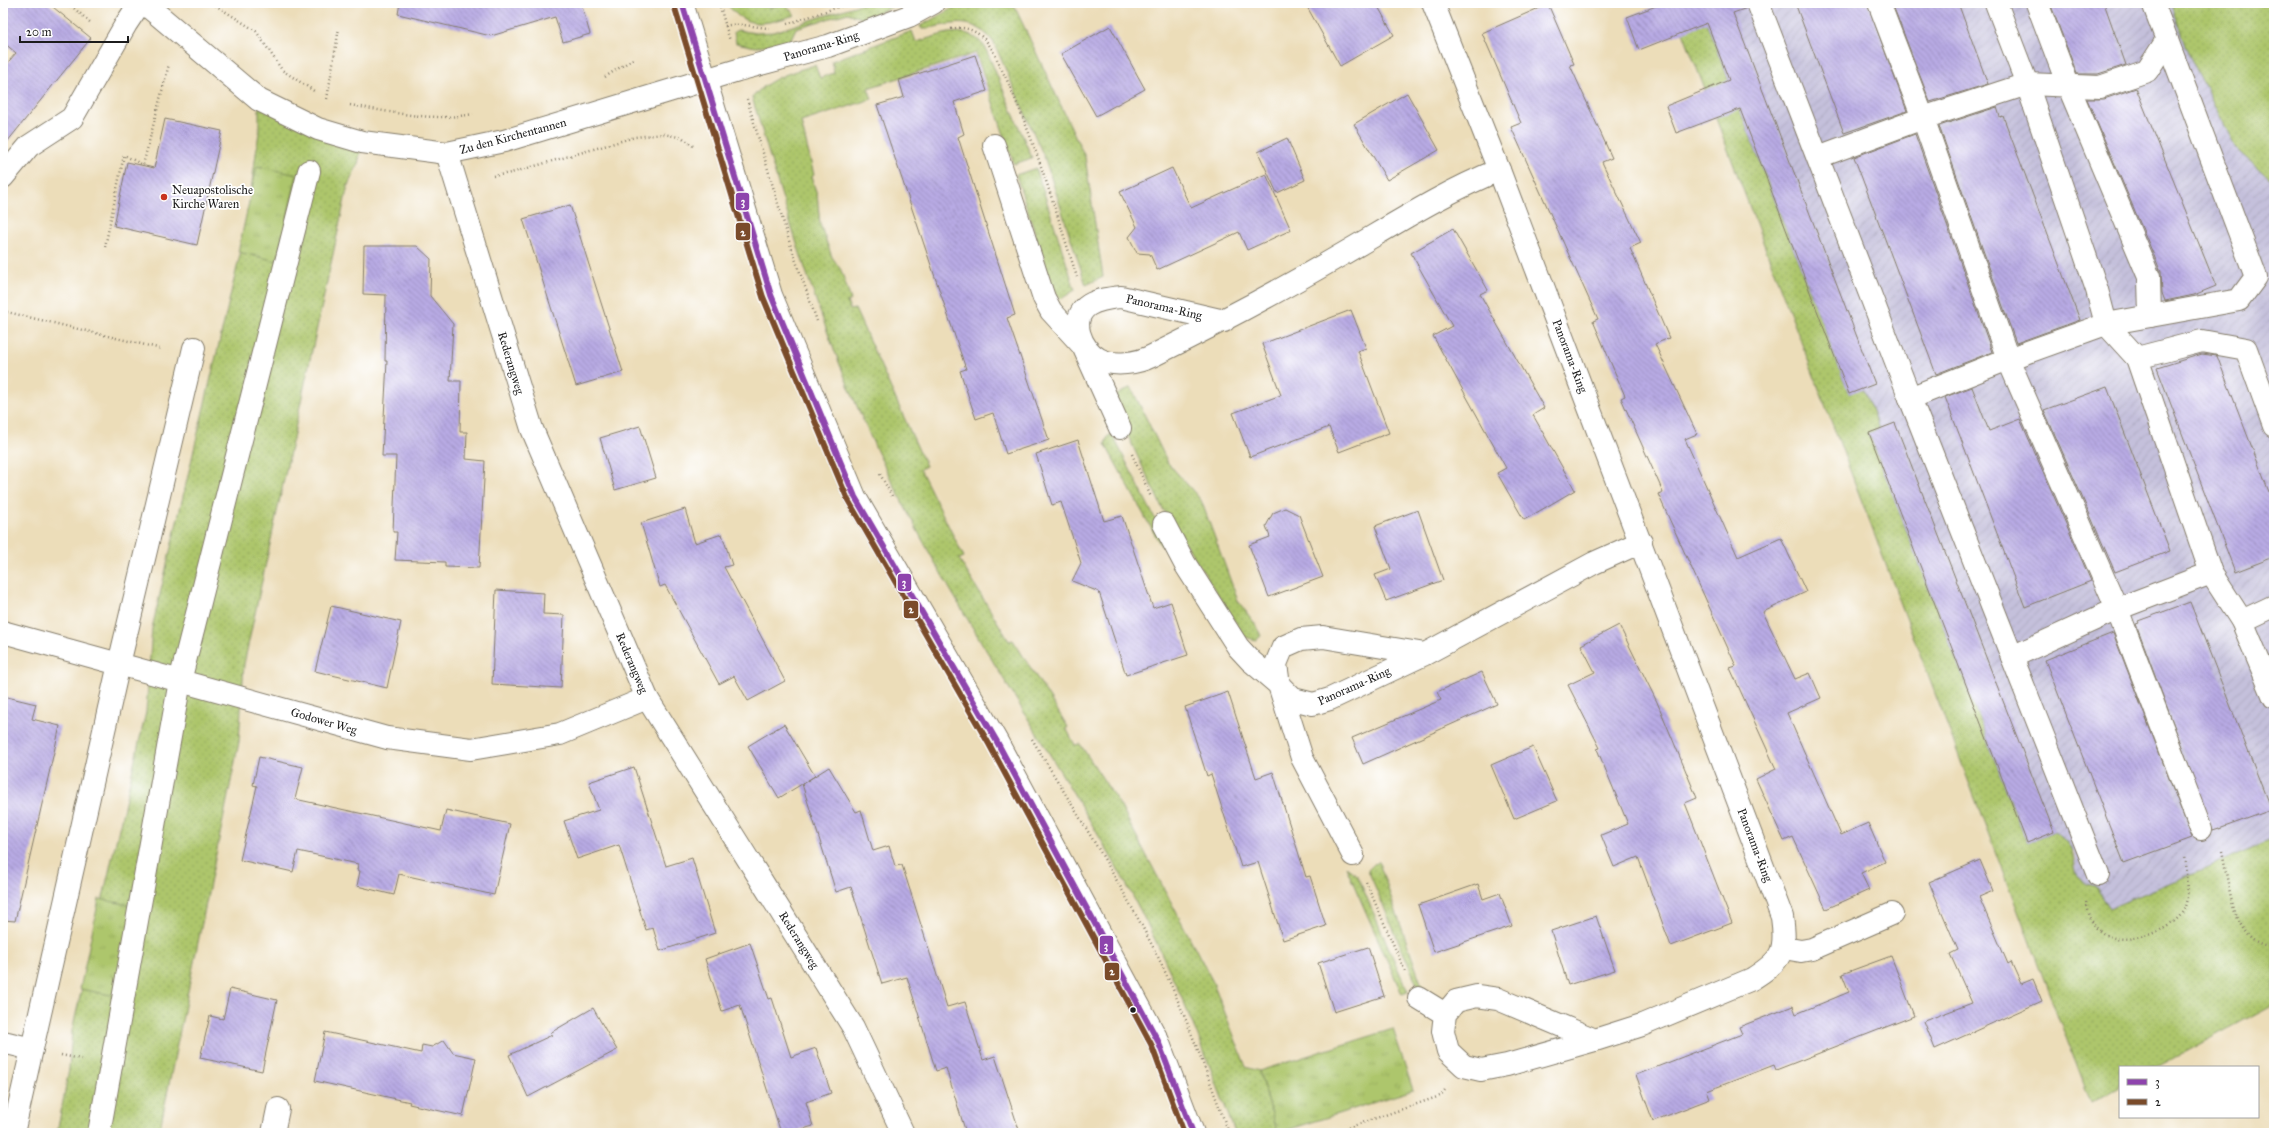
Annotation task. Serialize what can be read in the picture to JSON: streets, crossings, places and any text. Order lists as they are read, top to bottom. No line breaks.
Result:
{"streets":{"street":["Panorama-Ring","Zu den Kirchentannen","Rederangweg","Godower Weg"]},"crossings":[["Panorama-Ring","Zu den Kirchentannen"],["Zu den Kirchentannen","Rederangweg"],["Rederangweg","Godower Weg"]],"places":["Neuapostolische Kirche Waren"],"lines":["transit line 3","transit line 2"],"legend":["3","2"],"scale_bar":"20 m"}
